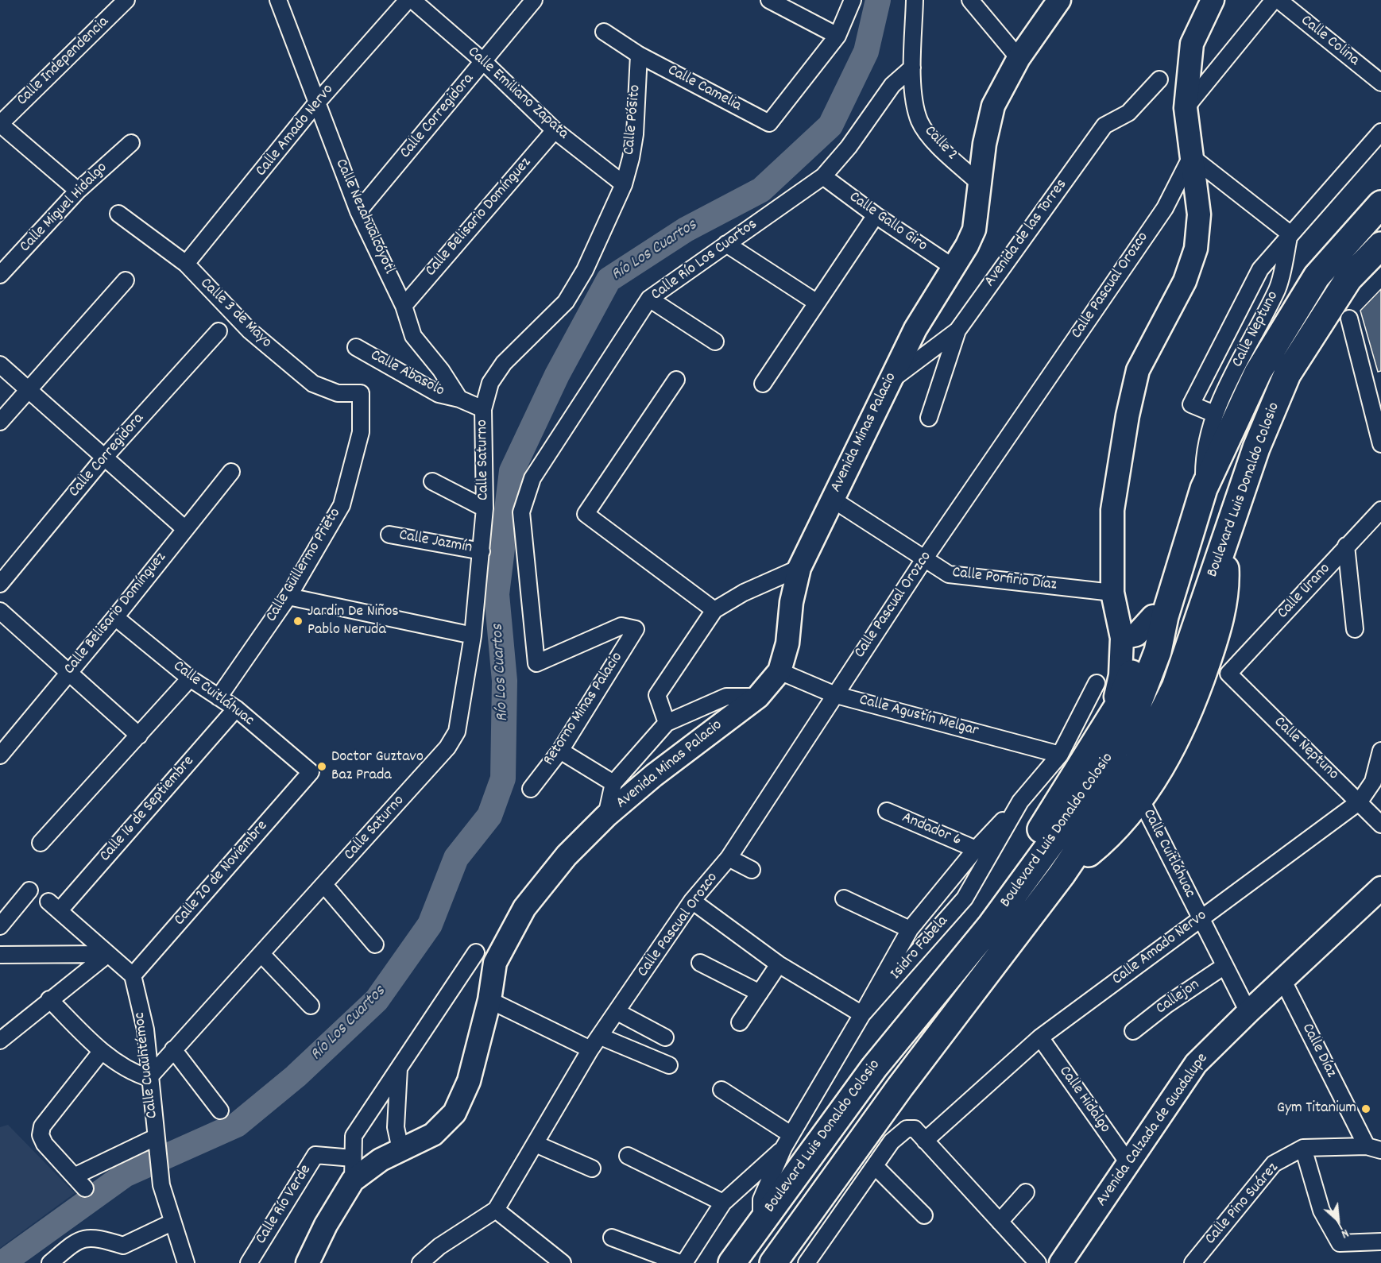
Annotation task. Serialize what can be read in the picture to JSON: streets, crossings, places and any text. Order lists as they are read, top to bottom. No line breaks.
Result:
{"streets":{"highway":["Boulevard Luis Donaldo Colosio"],"main road":["Avenida Minas Palacio","Avenida Calzada de Guadalupe"],"street":["Calle Colina","Calle Independencia","Calle Camelia","Calle Emiliano Zapata","Calle Corregidora","Calle Pósito","Calle Amado Nervo","Calle 2","Calle Miguel Hidalgo","Calle Nezahualcóyotl","Calle Belisario Domínguez","Calle Gallo Giro","Avenida de las Torres","Calle Río Los Cuartos","Calle Pascual Orozco","Calle 3 de Mayo","Calle Neptuno","Calle Abasolo","Calle Saturno","Calle Jazmín","Calle Guillermo Prieto","Calle Porfirio Díaz","Calle Urano","Calle Cuitláhuac","Retorno Minas Palacio","Calle Agustín Melgar","Calle 16 de Septiembre","Andador 6","Calle 20 de Noviembre","Isidro Fabela","Callejon","Calle Díaz","Calle Cuauhtémoc","Calle Hidalgo","Calle Pino Suárez","Calle Río Verde"]},"crossings":[["Calle Camelia","Calle Pósito"],["Calle Emiliano Zapata","Calle Corregidora"],["Calle Emiliano Zapata","Calle Pósito"],["Calle Emiliano Zapata","Calle Belisario Domínguez"],["Calle Corregidora","Calle Nezahualcóyotl"],["Calle Amado Nervo","Calle Nezahualcóyotl"],["Calle Amado Nervo","Calle 3 de Mayo"],["Calle Amado Nervo","Calle Neptuno"],["Calle Amado Nervo","Calle Cuitláhuac"],["Calle Amado Nervo","Calle Hidalgo"],["Calle 2","Calle Río Los Cuartos"],["Calle 2","Avenida Minas Palacio"],["Calle Nezahualcóyotl","Calle Belisario Domínguez"],["Calle Nezahualcóyotl","Calle Abasolo"],["Calle Belisario Domínguez","Calle Cuitláhuac"],["Calle Gallo Giro","Calle Río Los Cuartos"],["Calle Gallo Giro","Avenida Minas Palacio"],["Avenida de las Torres","Avenida Minas Palacio"],["Calle Río Los Cuartos","Retorno Minas Palacio"],["Calle Pascual Orozco","Calle Porfirio Díaz"],["Calle Pascual Orozco","Calle Agustín Melgar"],["Calle 3 de Mayo","Calle Guillermo Prieto"],["Calle Neptuno","Boulevard Luis Donaldo Colosio"],["Calle Neptuno","Calle Urano"],["Avenida Minas Palacio","Calle Porfirio Díaz"],["Avenida Minas Palacio","Calle Agustín Melgar"],["Avenida Minas Palacio","Calle Río Verde"],["Calle Saturno","Calle Jazmín"],["Calle Saturno","Calle Cuauhtémoc"],["Boulevard Luis Donaldo Colosio","Isidro Fabela"],["Calle Guillermo Prieto","Calle Cuitláhuac"],["Calle Cuitláhuac","Calle 16 de Septiembre"],["Calle Cuitláhuac","Calle 20 de Noviembre"],["Calle Cuitláhuac","Callejon"],["Calle Cuitláhuac","Avenida Calzada de Guadalupe"],["Calle Agustín Melgar","Isidro Fabela"],["Calle 20 de Noviembre","Calle Cuauhtémoc"],["Calle Díaz","Avenida Calzada de Guadalupe"],["Calle Díaz","Calle Pino Suárez"],["Calle Hidalgo","Avenida Calzada de Guadalupe"]],"water":["Río Los Cuartos"],"places":["Jardin De Niños Pablo Neruda","Doctor Guztavo Baz Prada","Gym Titanium"],"north":"bottom right"}
